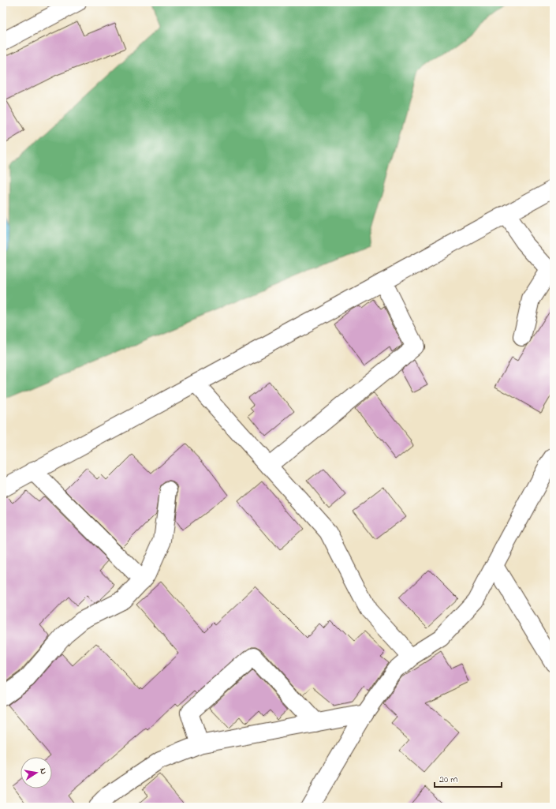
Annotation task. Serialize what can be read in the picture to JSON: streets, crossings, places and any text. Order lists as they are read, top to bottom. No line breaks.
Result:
{"scale_bar":"20 m","north":"right"}
